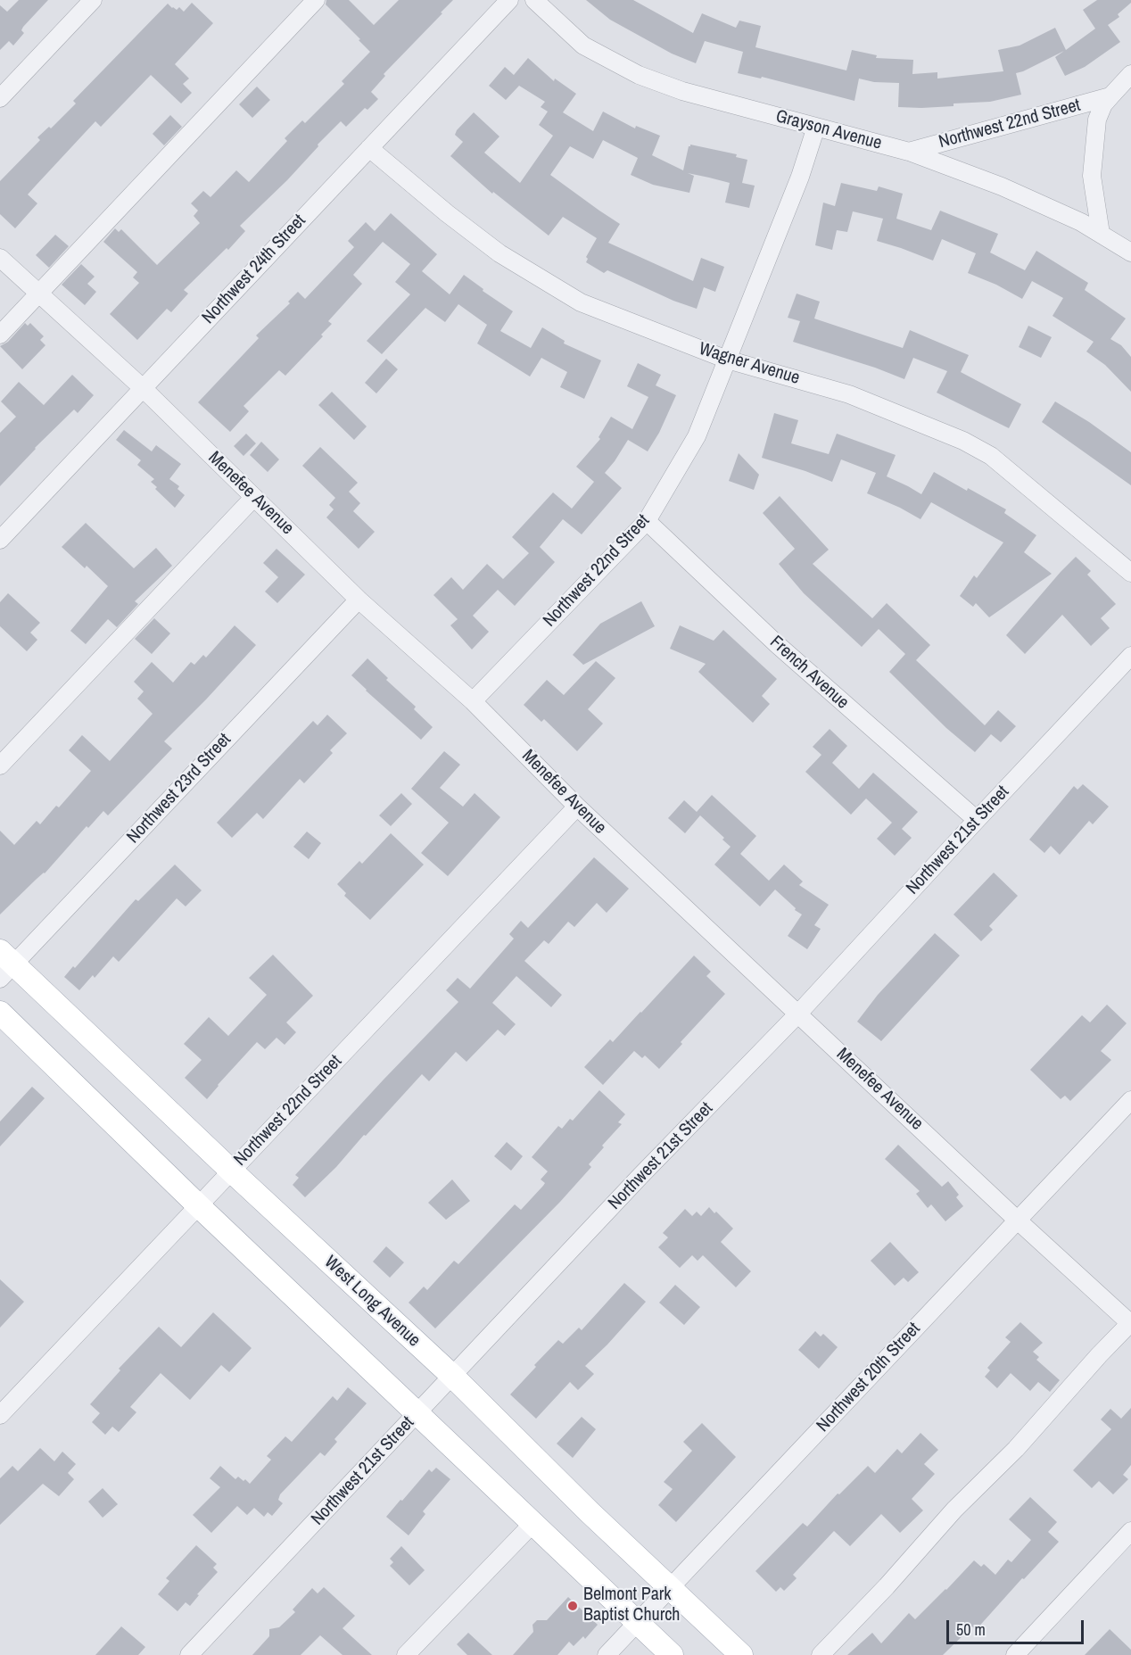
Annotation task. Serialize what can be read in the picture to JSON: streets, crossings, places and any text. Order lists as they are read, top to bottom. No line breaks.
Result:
{"streets":{"main road":["West Long Avenue"],"street":["Northwest 22nd Street","Grayson Avenue","Northwest 24th Street","Wagner Avenue","Menefee Avenue","French Avenue","Northwest 23rd Street","Northwest 21st Street","Northwest 20th Street"]},"crossings":[["Northwest 22nd Street","Grayson Avenue"],["Northwest 22nd Street","Wagner Avenue"],["Northwest 22nd Street","Menefee Avenue"],["Northwest 22nd Street","French Avenue"],["Northwest 22nd Street","West Long Avenue"],["Northwest 24th Street","Wagner Avenue"],["Northwest 24th Street","Menefee Avenue"],["Menefee Avenue","Northwest 23rd Street"],["Menefee Avenue","Northwest 21st Street"],["Menefee Avenue","Northwest 20th Street"],["French Avenue","Northwest 21st Street"],["Northwest 23rd Street","West Long Avenue"],["Northwest 21st Street","West Long Avenue"],["West Long Avenue","Northwest 20th Street"]],"places":["Belmont Park Baptist Church"],"scale_bar":"50 m"}
